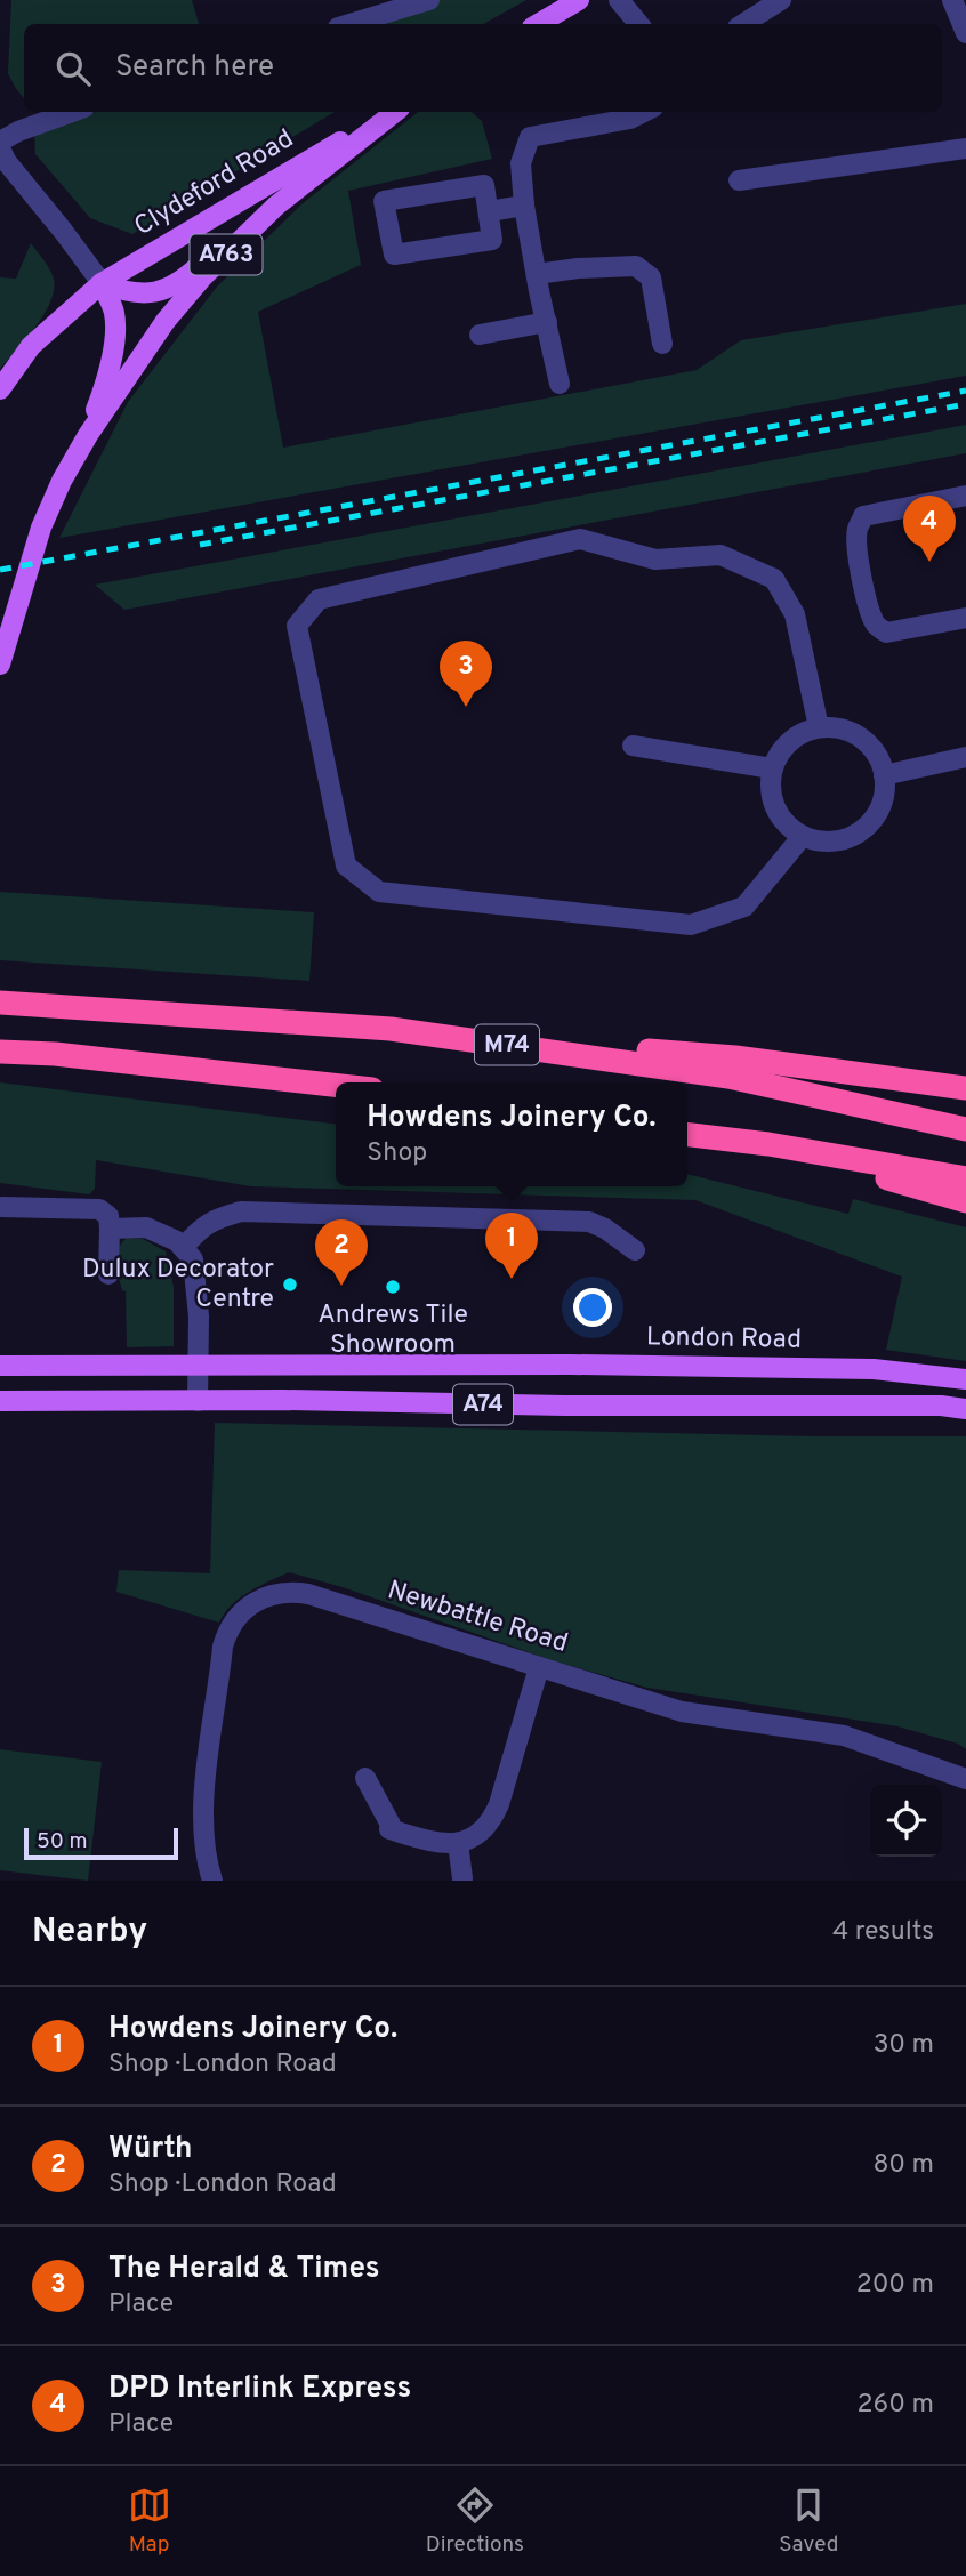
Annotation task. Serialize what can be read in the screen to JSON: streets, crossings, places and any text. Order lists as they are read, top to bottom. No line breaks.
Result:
{"streets":{"highway":["M74"],"main road":["Clydeford Road","A763","London Road","A74"],"street":["Newbattle Road"]},"crossings":[["Clydeford Road","A763"]],"places":["Dulux Decorator Centre","Andrews Tile Showroom"],"scale_bar":"50 m","page":{"search":"Search here","pins":["4","3","1","2"],"popup":["Howdens Joinery Co.","Shop"],"scale":"50 m","heading":["Nearby","4 results"],"list":[{"mark":"1","name":"Howdens Joinery Co.","note":"Shop · London Road","value":"30 m"},{"mark":"2","name":"Würth","note":"Shop · London Road","value":"80 m"},{"mark":"3","name":"The Herald & Times","note":"Place","value":"200 m"},{"mark":"4","name":"DPD Interlink Express","note":"Place","value":"260 m"}],"nav":["Map","Directions","Saved"]}}
